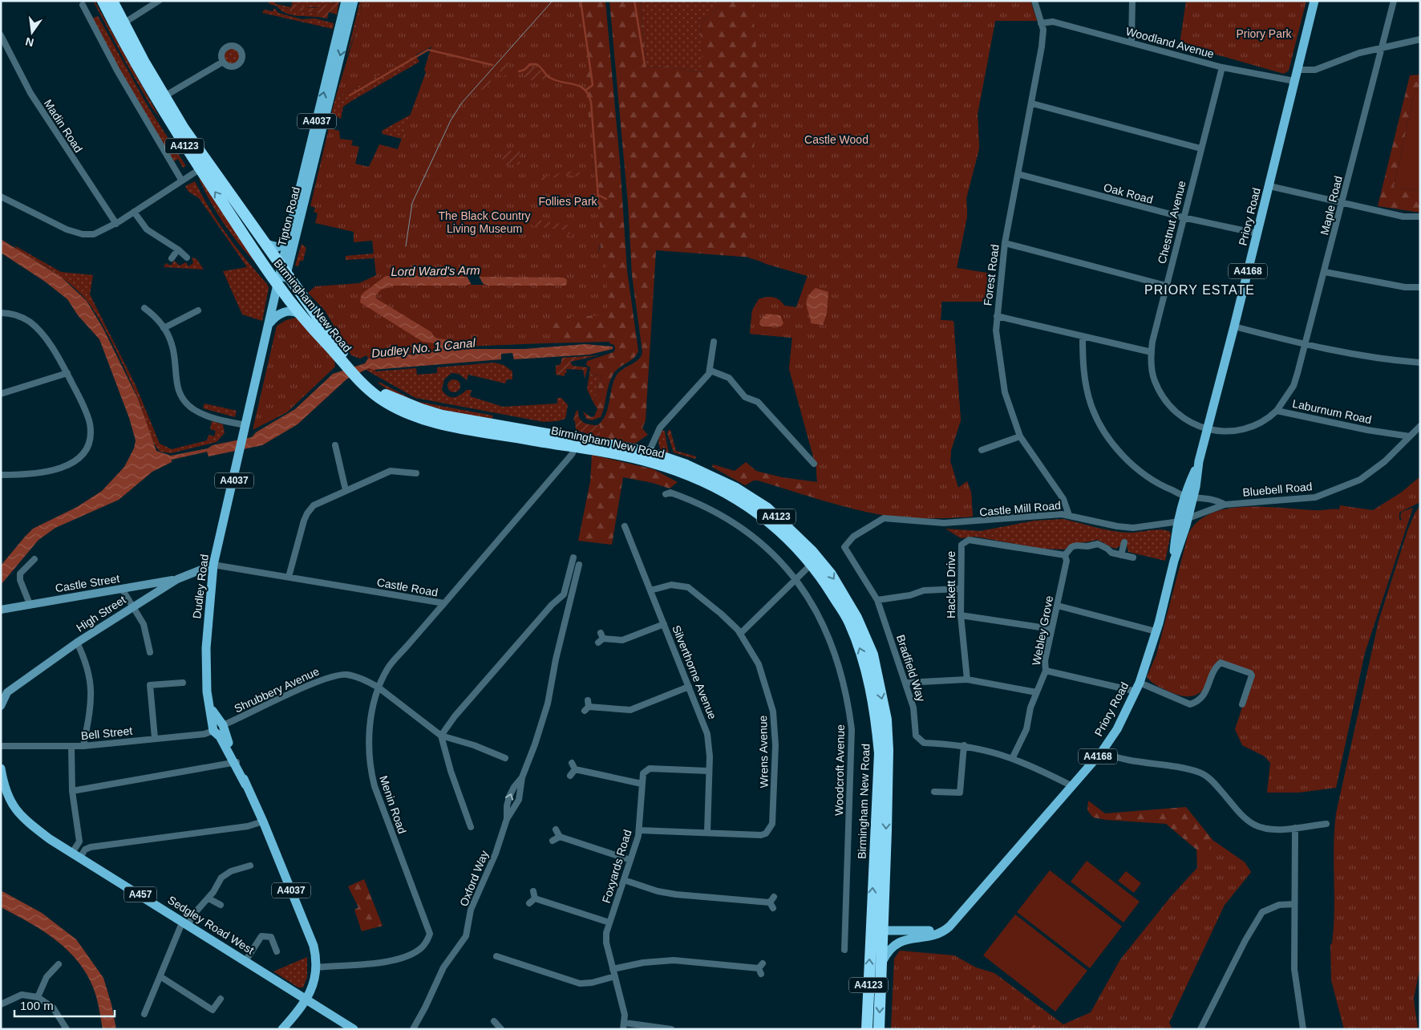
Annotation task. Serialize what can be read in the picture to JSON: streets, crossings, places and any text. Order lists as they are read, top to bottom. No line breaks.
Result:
{"streets":{"highway":["A4123","Birmingham New Road"],"main road":["A4037","Tipton Road","Priory Road","A4168","Castle Street","Dudley Road","High Street","A457","Sedgley Road West"],"street":["Woodland Avenue","Madin Road","Oak Road","Maple Road","Chestnut Avenue","Forest Road","Laburnum Road","Bluebell Road","Castle Mill Road","Hackett Drive","Castle Road","Webley Grove","Bradfield Way","Silverthorne Avenue","Shrubbery Avenue","Bell Street","Wrens Avenue","Woodcroft Avenue","Menin Road","Foxyards Road","Oxford Way"]},"crossings":[["Woodland Avenue","Priory Road"],["Woodland Avenue","Chestnut Avenue"],["Woodland Avenue","Forest Road"],["A4037","Tipton Road"],["A4037","Dudley Road"],["A4037","Sedgley Road West"],["Oak Road","Priory Road"],["Oak Road","Chestnut Avenue"],["Oak Road","Forest Road"],["Maple Road","Laburnum Road"],["Tipton Road","Birmingham New Road"],["Priory Road","Chestnut Avenue"],["Priory Road","Birmingham New Road"],["Priory Road","Laburnum Road"],["Priory Road","Bluebell Road"],["Priory Road","Castle Mill Road"],["Priory Road","Bradfield Way"],["Chestnut Avenue","Laburnum Road"],["Forest Road","Castle Mill Road"],["Birmingham New Road","Castle Road"],["Laburnum Road","Bluebell Road"],["Bluebell Road","Castle Mill Road"],["Castle Mill Road","Bradfield Way"],["Castle Street","High Street"],["Hackett Drive","Webley Grove"],["Dudley Road","Castle Road"],["Dudley Road","High Street"],["Dudley Road","Shrubbery Avenue"],["Dudley Road","Bell Street"],["Dudley Road","Menin Road"],["Dudley Road","Sedgley Road West"],["Castle Road","High Street"],["Castle Road","Menin Road"],["Webley Grove","Bradfield Way"],["Silverthorne Avenue","Wrens Avenue"],["Silverthorne Avenue","Foxyards Road"],["Shrubbery Avenue","Bell Street"],["Shrubbery Avenue","Menin Road"]],"districts":["PRIORY ESTATE"],"water":["Lord Ward's Arm","Dudley No. 1 Canal"],"parks":["Priory Park","Castle Wood","Follies Park","The Black Country Living Museum"],"scale_bar":"100 m","north":"bottom"}
